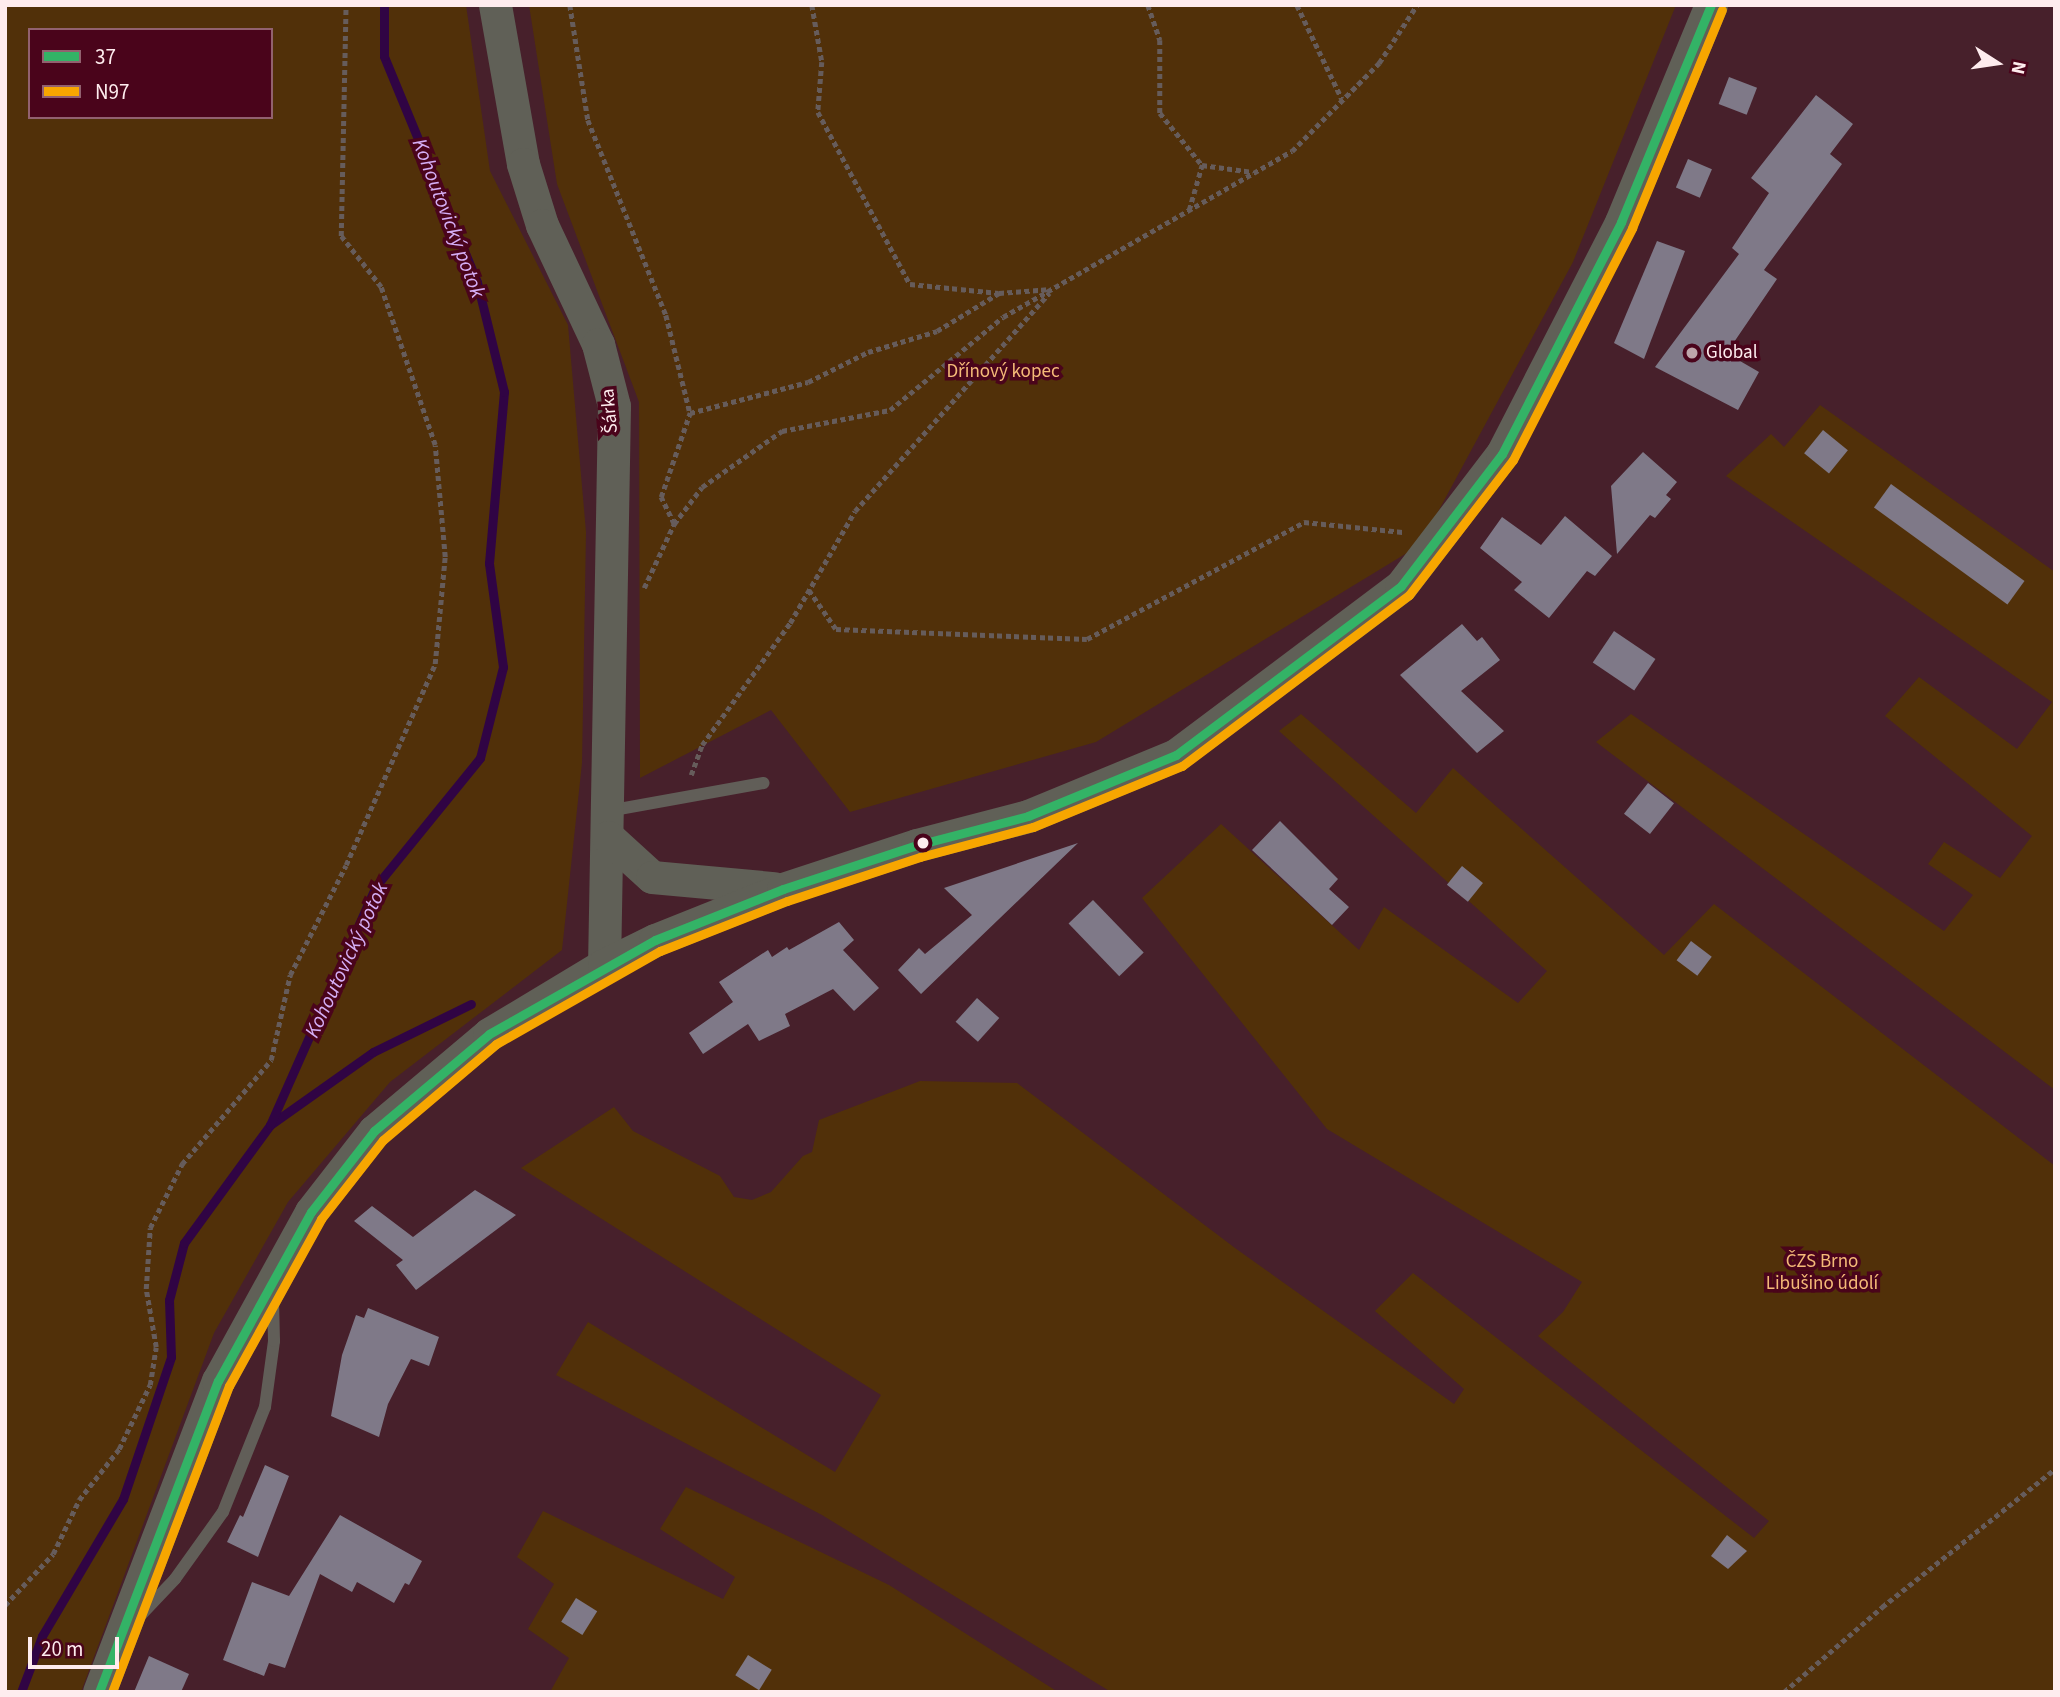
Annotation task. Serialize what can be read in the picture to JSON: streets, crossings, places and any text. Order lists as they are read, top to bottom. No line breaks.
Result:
{"streets":{"street":["Šárka"]},"water":["Kohoutovický potok"],"parks":["Dřínový kopec","ČZS Brno Libušino údolí"],"places":["Global"],"lines":["transit line 37","transit line N97"],"legend":["37","N97"],"scale_bar":"20 m","north":"right"}
